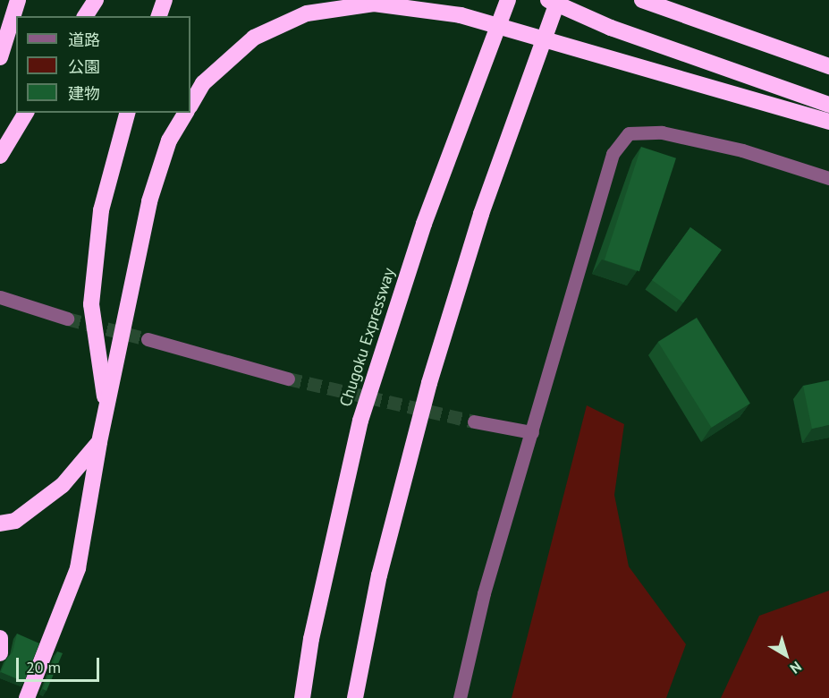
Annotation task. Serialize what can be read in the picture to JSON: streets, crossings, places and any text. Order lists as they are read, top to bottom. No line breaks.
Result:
{"streets":{"highway":["Chugoku Expressway"]},"legend":["道路","公園","建物"],"scale_bar":"20 m","north":"bottom right"}
